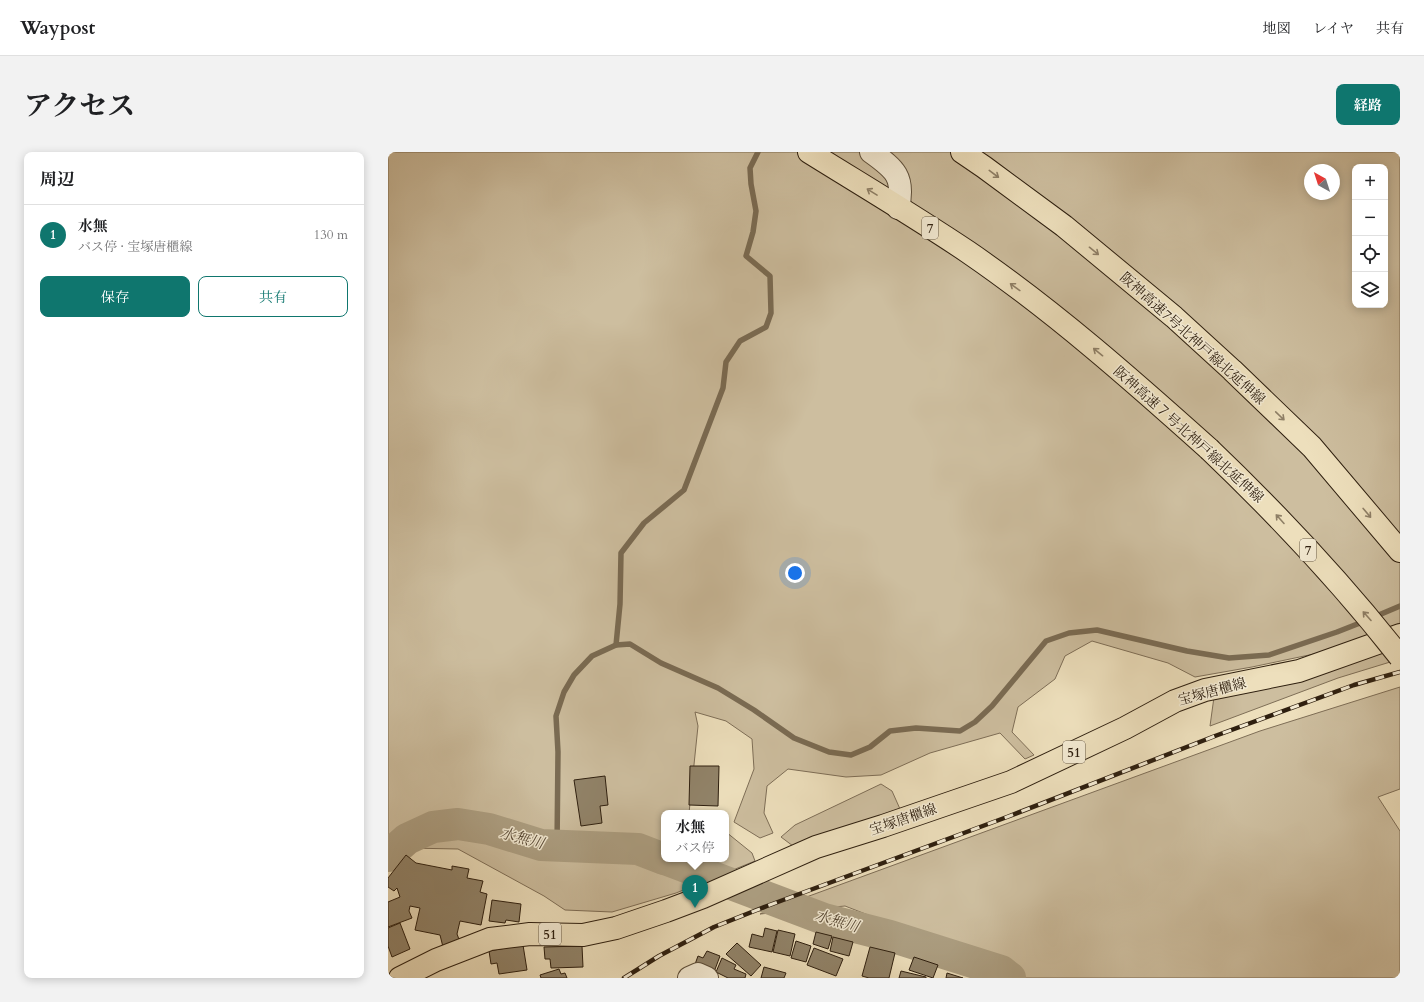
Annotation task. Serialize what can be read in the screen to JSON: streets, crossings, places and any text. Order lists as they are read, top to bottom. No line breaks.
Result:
{"streets":{"main road":["7","阪神高速7号北神戸線北延伸線","阪神高速７号北神戸線北延伸線","宝塚唐櫃線","51"]},"crossings":[["7","阪神高速７号北神戸線北延伸線"]],"one_way":["阪神高速7号北神戸線北延伸線","阪神高速７号北神戸線北延伸線"],"water":["水無川"],"north":"top left","page":{"header":"Waypost","nav":["地図","レイヤ","共有"],"title":"アクセス","buttons":["経路",["保存","共有"]],"heading":"周辺","map_buttons":["+","−"],"list":[{"mark":"1","name":"水無","note":"バス停 · 宝塚唐櫃線","value":"130 m"}],"popup":["水無","バス停"],"pins":"1"}}
